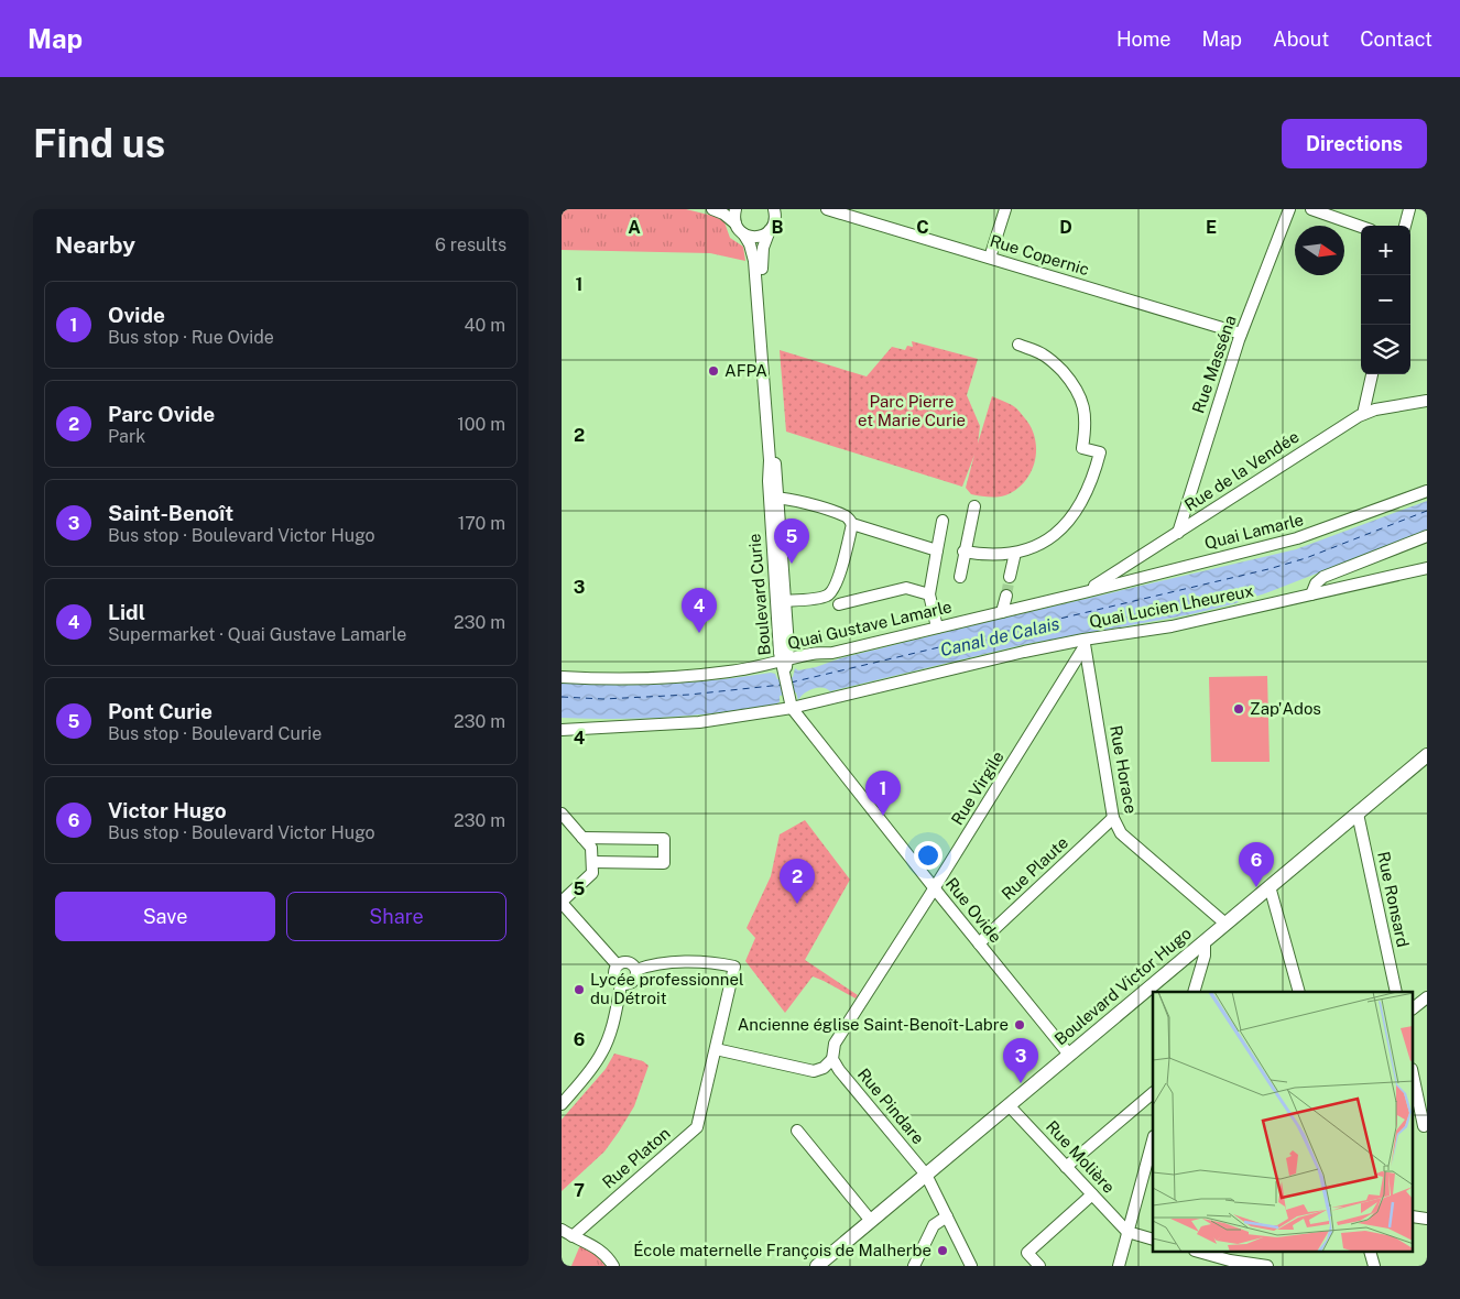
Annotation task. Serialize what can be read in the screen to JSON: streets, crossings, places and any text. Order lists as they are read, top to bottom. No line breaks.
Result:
{"streets":{"main road":["Boulevard Victor Hugo"],"street":["Rue Copernic","Rue Masséna","Rue de la Vendée","Quai Lamarle","Boulevard Curie","Quai Lucien Lheureux","Quai Gustave Lamarle","Rue Horace","Rue Virgile","Rue Plaute","Rue Ronsard","Rue Ovide","Rue Pindare","Rue Molière","Rue Platon"]},"crossings":[["Rue Copernic","Rue Masséna"],["Rue Masséna","Rue de la Vendée"],["Rue de la Vendée","Quai Lamarle"],["Rue de la Vendée","Quai Gustave Lamarle"],["Quai Lamarle","Quai Gustave Lamarle"],["Boulevard Curie","Quai Lucien Lheureux"],["Boulevard Curie","Quai Gustave Lamarle"],["Boulevard Curie","Rue Ovide"],["Quai Lucien Lheureux","Rue Horace"],["Quai Lucien Lheureux","Rue Virgile"],["Quai Lucien Lheureux","Rue Ovide"],["Rue Horace","Rue Virgile"],["Rue Horace","Rue Plaute"],["Rue Horace","Boulevard Victor Hugo"],["Rue Virgile","Rue Ovide"],["Rue Virgile","Rue Pindare"],["Rue Plaute","Rue Ovide"],["Rue Ronsard","Boulevard Victor Hugo"],["Rue Ovide","Boulevard Victor Hugo"],["Boulevard Victor Hugo","Rue Pindare"],["Boulevard Victor Hugo","Rue Molière"]],"water":["Canal de Calais"],"parks":["Parc Pierre et Marie Curie"],"places":["AFPA","Zap'Ados","Lycée professionnel du Détroit","Ancienne église Saint-Benoît-Labre","École maternelle François de Malherbe"],"north":"right","page":{"header":"Map","nav":["Home","Map","About","Contact"],"buttons":["Directions",["Save","Share"]],"title":"Find us","heading":["Nearby","6 results"],"map_buttons":["+","−"],"list":[{"mark":"1","name":"Ovide","note":"Bus stop · Rue Ovide","value":"40 m"},{"mark":"2","name":"Parc Ovide","note":"Park","value":"100 m"},{"mark":"3","name":"Saint-Benoît","note":"Bus stop · Boulevard Victor Hugo","value":"170 m"},{"mark":"4","name":"Lidl","note":"Supermarket · Quai Gustave Lamarle","value":"230 m"},{"mark":"5","name":"Pont Curie","note":"Bus stop · Boulevard Curie","value":"230 m"},{"mark":"6","name":"Victor Hugo","note":"Bus stop · Boulevard Victor Hugo","value":"230 m"}],"pins":["5","4","1","6","2","3"]},"grid":{"columns":["A","B","C","D","E"],"rows":["1","2","3","4","5","6","7"]}}
